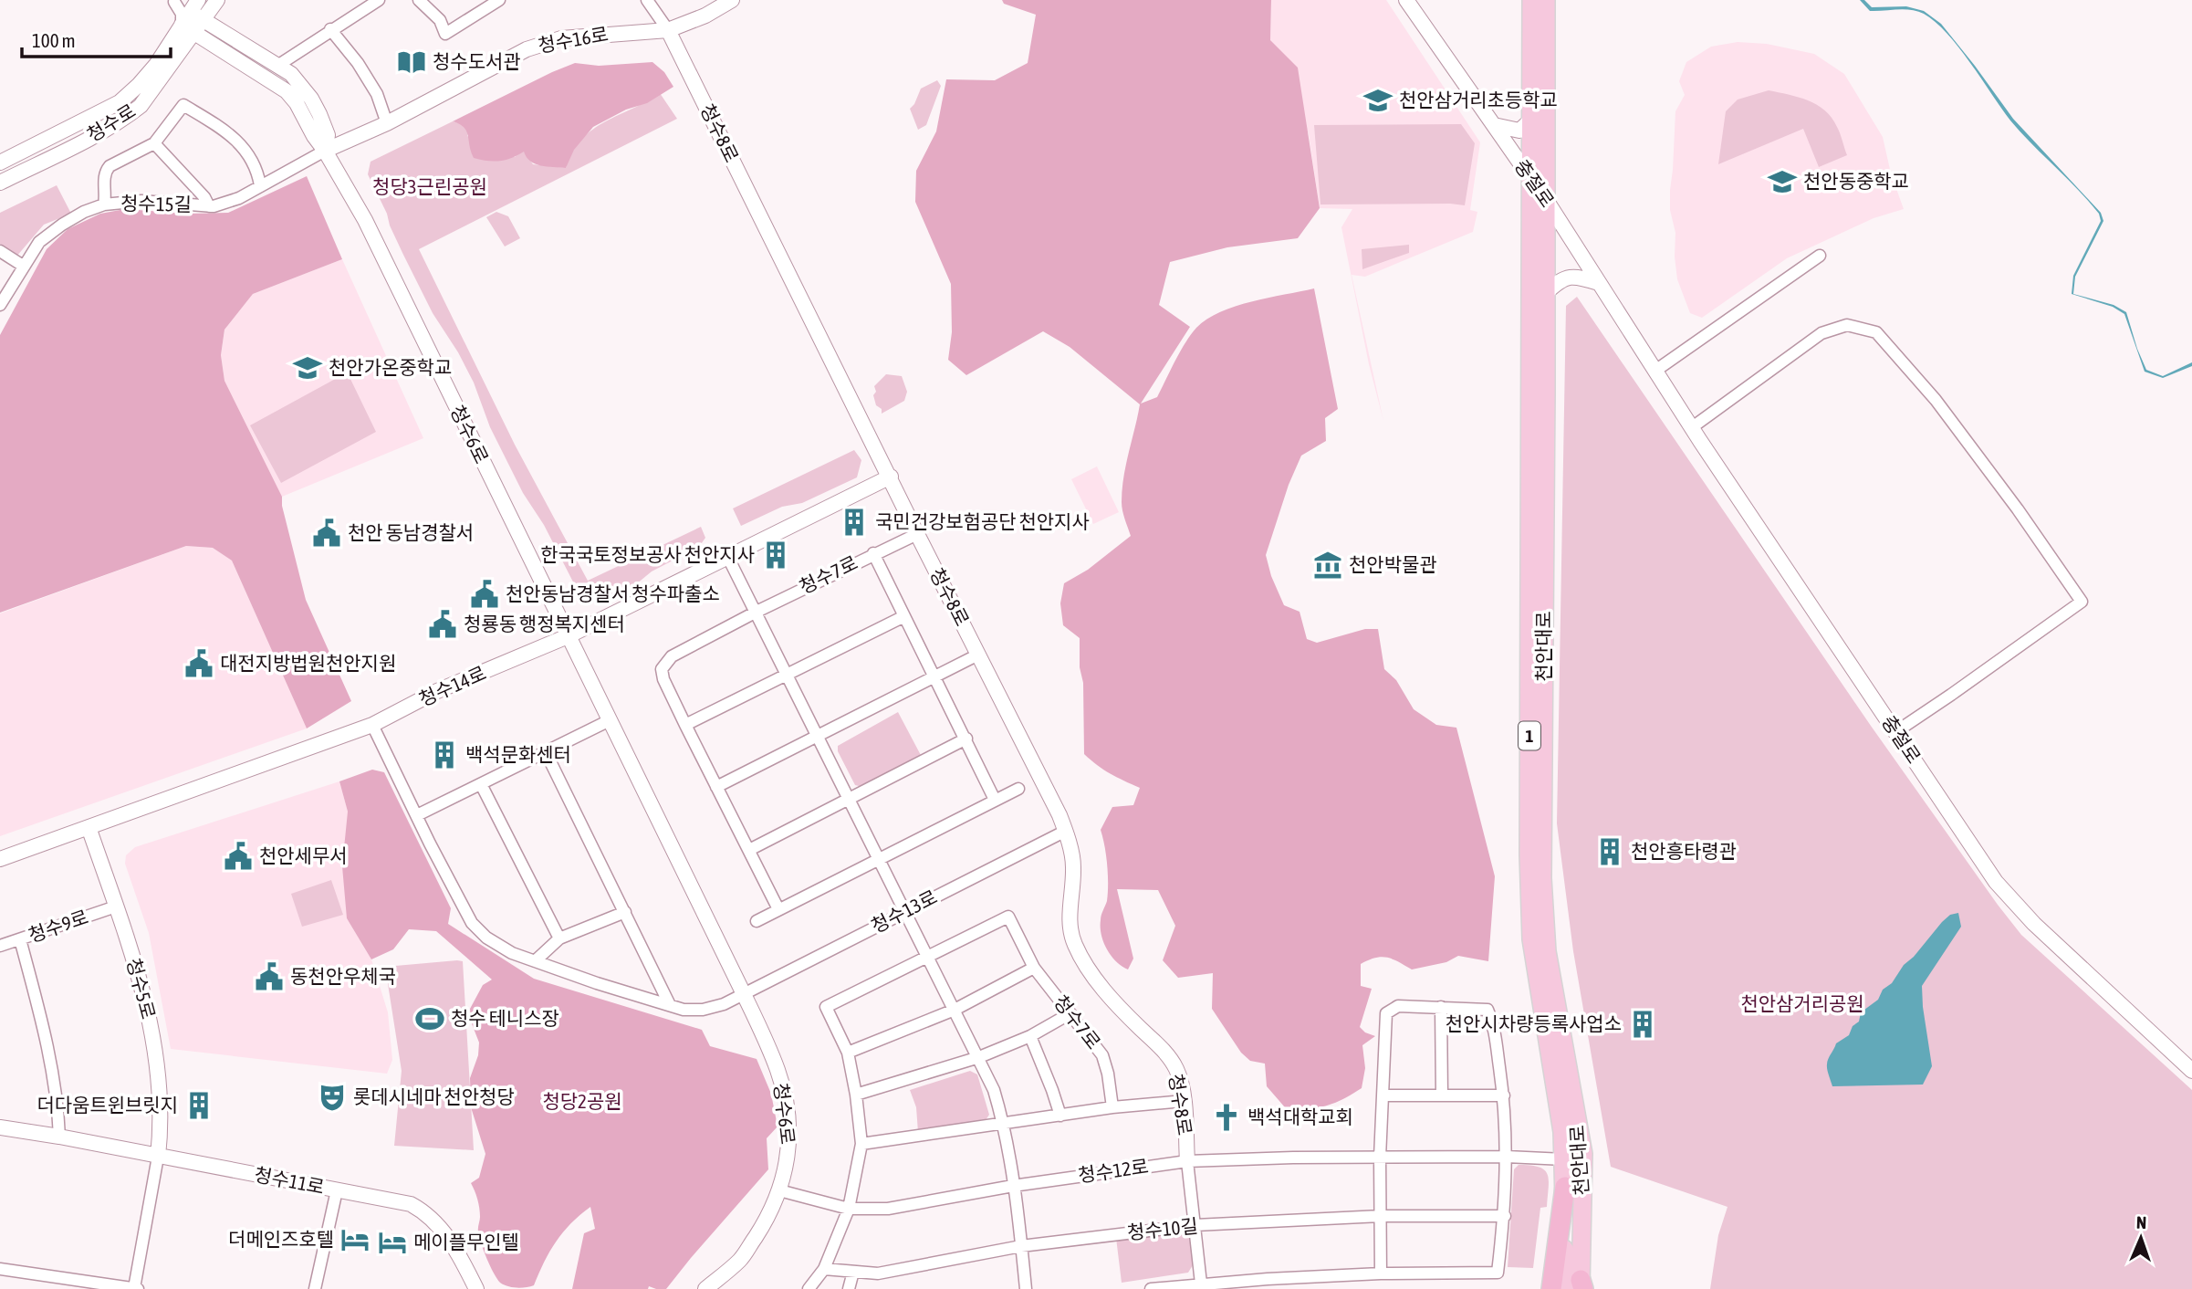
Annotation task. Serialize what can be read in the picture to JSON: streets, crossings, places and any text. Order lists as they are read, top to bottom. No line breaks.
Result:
{"streets":{"main road":["천안대로","1"],"street":["청수16로","청수로","청수8로","충절로","청수15길","청수6로","청수7로","청수14로","청수13로","청수9로","청수5로","청수12로","청수11로","청수10길"]},"crossings":[["청수16로","청수8로"],["청수16로","청수15길"],["청수16로","청수6로"],["청수로","청수6로"],["청수8로","청수14로"],["청수8로","청수13로"],["청수8로","청수12로"],["충절로","천안대로"],["청수15길","청수6로"],["청수6로","청수14로"],["청수6로","청수13로"],["청수6로","청수12로"],["천안대로","청수12로"],["청수14로","청수5로"],["청수9로","청수5로"],["청수5로","청수11로"]],"parks":["청당3근린공원","천안삼거리공원","청당2공원"],"places":{"library":["청수도서관"],"school or university":["천안삼거리초등학교","천안동중학교","천안가온중학교"],"building":["국민건강보험공단 천안지사","한국국토정보공사 천안지사","백석문화센터","천안흥타령관","천안시차량등록사업소","더다움트윈브릿지"],"public building":["천안 동남경찰서","천안동남경찰서 청수파출소","청룡동 행정복지센터","대전지방법원천안지원","천안세무서","동천안우체국"],"museum":["천안박물관"],"sports":["청수 테니스장"],"theatre":["롯데시네마 천안청당"],"church":["백석대학교회"],"hotel":["더메인즈호텔","메이플무인텔"]},"scale_bar":"100 m","north":"top"}
